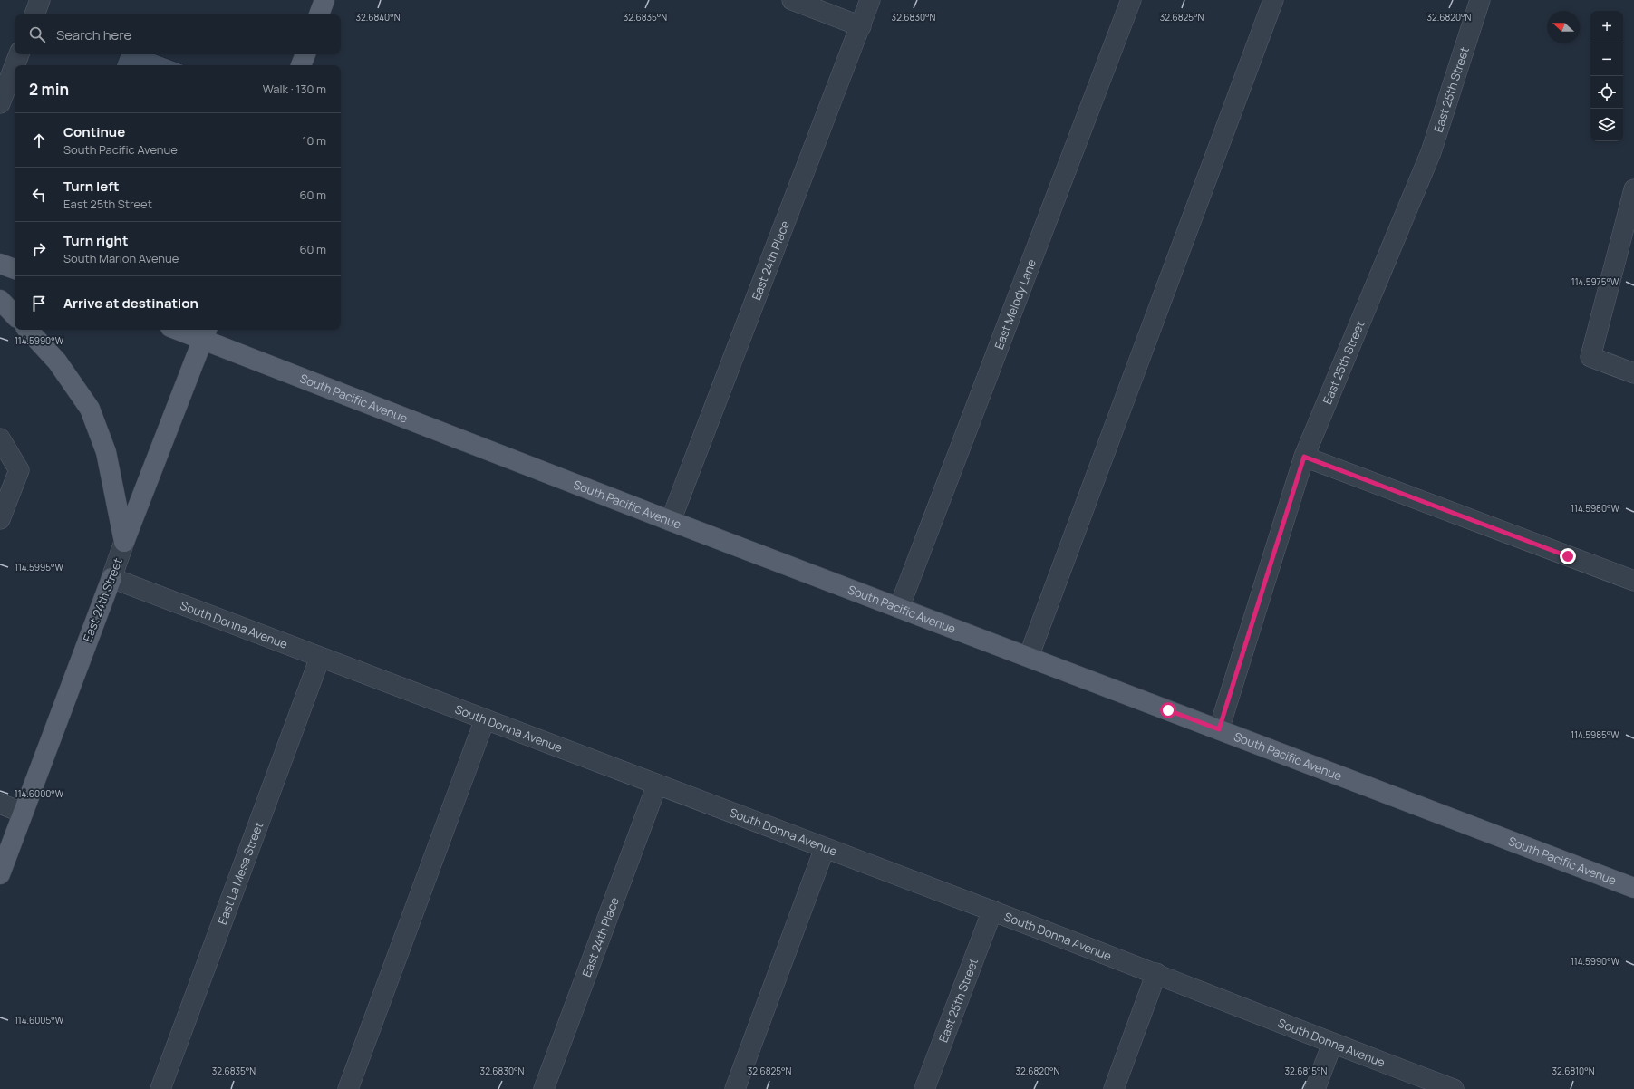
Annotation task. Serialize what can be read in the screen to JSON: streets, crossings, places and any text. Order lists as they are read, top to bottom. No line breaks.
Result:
{"streets":{"main road":["South Pacific Avenue","East 24th Street"],"street":["East 25th Street","East 24th Place","East Melody Lane","South Donna Avenue","East La Mesa Street"]},"crossings":[["East 25th Street","South Pacific Avenue"],["East 25th Street","South Donna Avenue"],["East 24th Place","South Pacific Avenue"],["East 24th Place","South Donna Avenue"],["East Melody Lane","South Pacific Avenue"],["South Pacific Avenue","East 24th Street"],["East 24th Street","South Donna Avenue"],["South Donna Avenue","East La Mesa Street"]],"north":"left","page":{"map_buttons":["+","−"],"search":"Search here","heading":["2 min","Walk · 130 m"],"list":[["Continue","South Pacific Avenue","10 m"],["Turn left","East 25th Street","60 m"],["Turn right","South Marion Avenue","60 m"],"Arrive at destination"]},"coordinates":["32.6840°N","32.6835°N","32.6830°N","32.6825°N","32.6820°N","114.5975°W","114.5990°W","114.5980°W","114.5995°W","114.5985°W","114.6000°W","114.6005°W","32.6815°N","32.6810°N"]}
